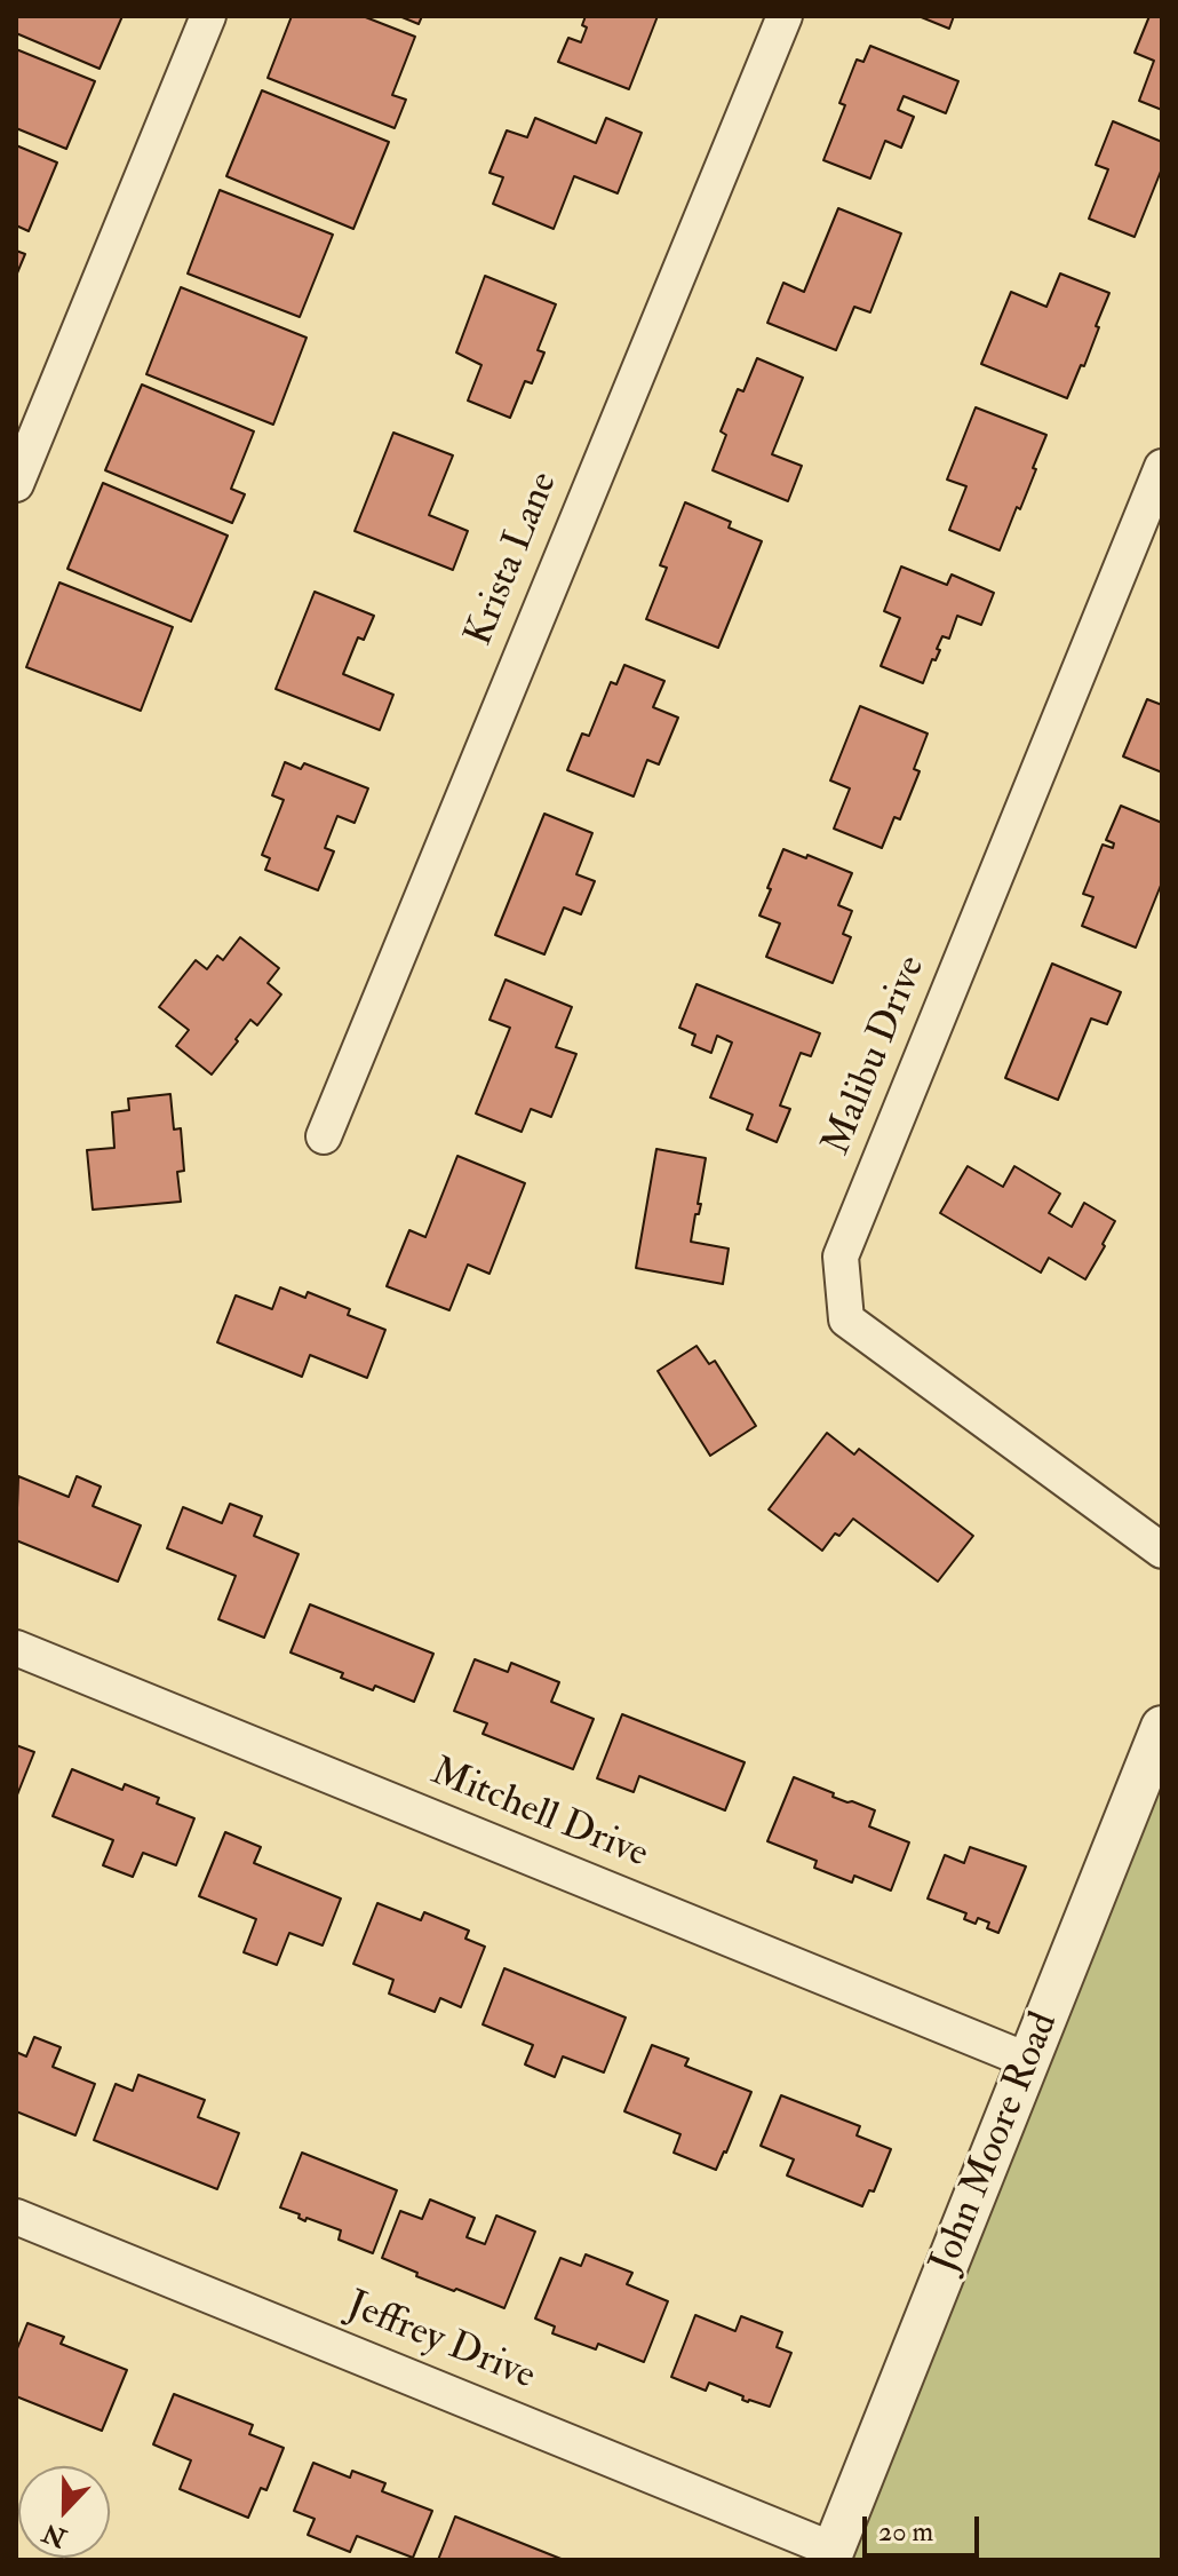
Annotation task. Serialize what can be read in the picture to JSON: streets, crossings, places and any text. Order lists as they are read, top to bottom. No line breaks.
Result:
{"streets":{"street":["Krista Lane","Malibu Drive","Mitchell Drive","John Moore Road","Jeffrey Drive"]},"crossings":[["Mitchell Drive","John Moore Road"],["John Moore Road","Jeffrey Drive"]],"scale_bar":"20 m","north":"bottom"}
